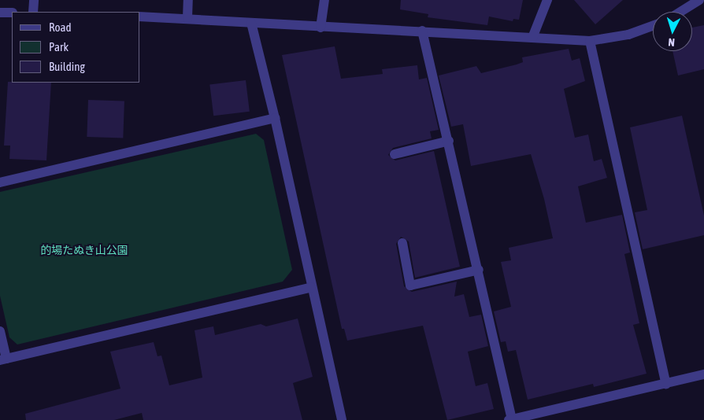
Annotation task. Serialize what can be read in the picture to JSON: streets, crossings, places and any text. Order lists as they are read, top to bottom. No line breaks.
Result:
{"parks":["的場たぬき山公園"],"legend":["Road","Park","Building"],"north":"bottom"}
